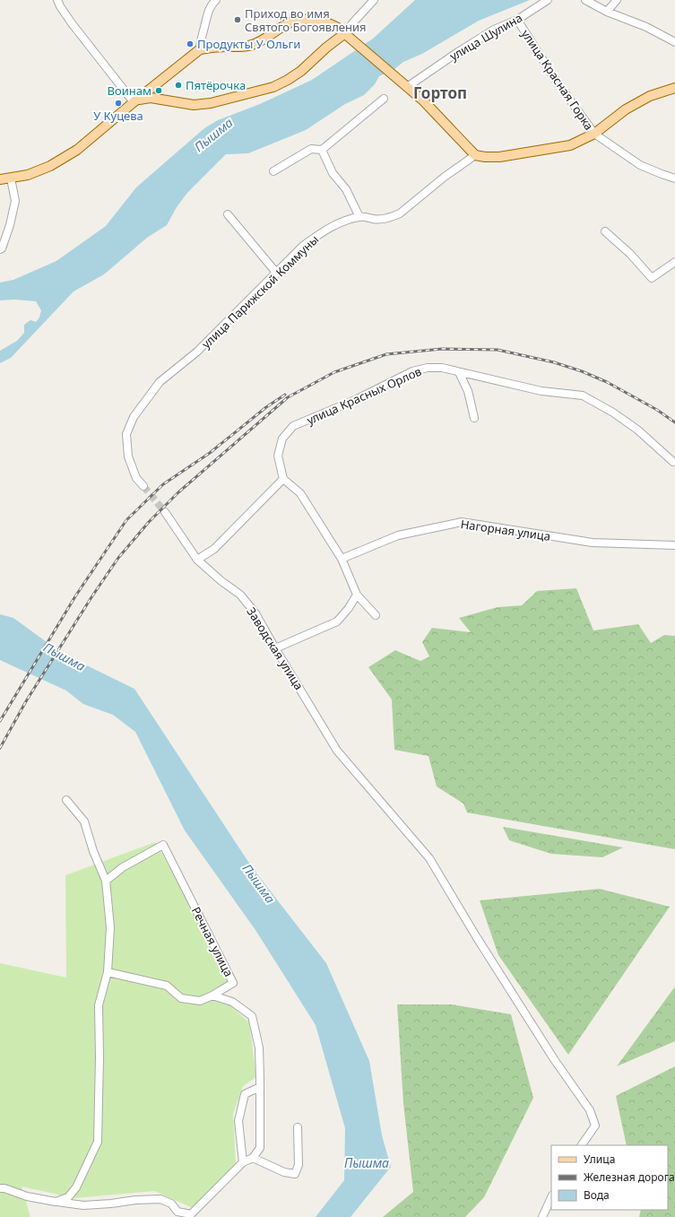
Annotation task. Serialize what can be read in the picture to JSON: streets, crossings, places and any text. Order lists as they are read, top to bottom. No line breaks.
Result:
{"streets":{"street":["улица Шулина","улица Красная Горка","улица Парижской Коммуны","улица Красных Орлов","Нагорная улица","Заводская улица","Речная улица"]},"crossings":[["улица Шулина","улица Красная Горка"]],"districts":["Гортоп"],"water":["Пышма"],"places":["Приход во имя Святого Богоявления","Продукты У Ольги","Пятёрочка","Воинам","У Куцева"],"legend":["Улица","Железная дорога","Вода"]}
